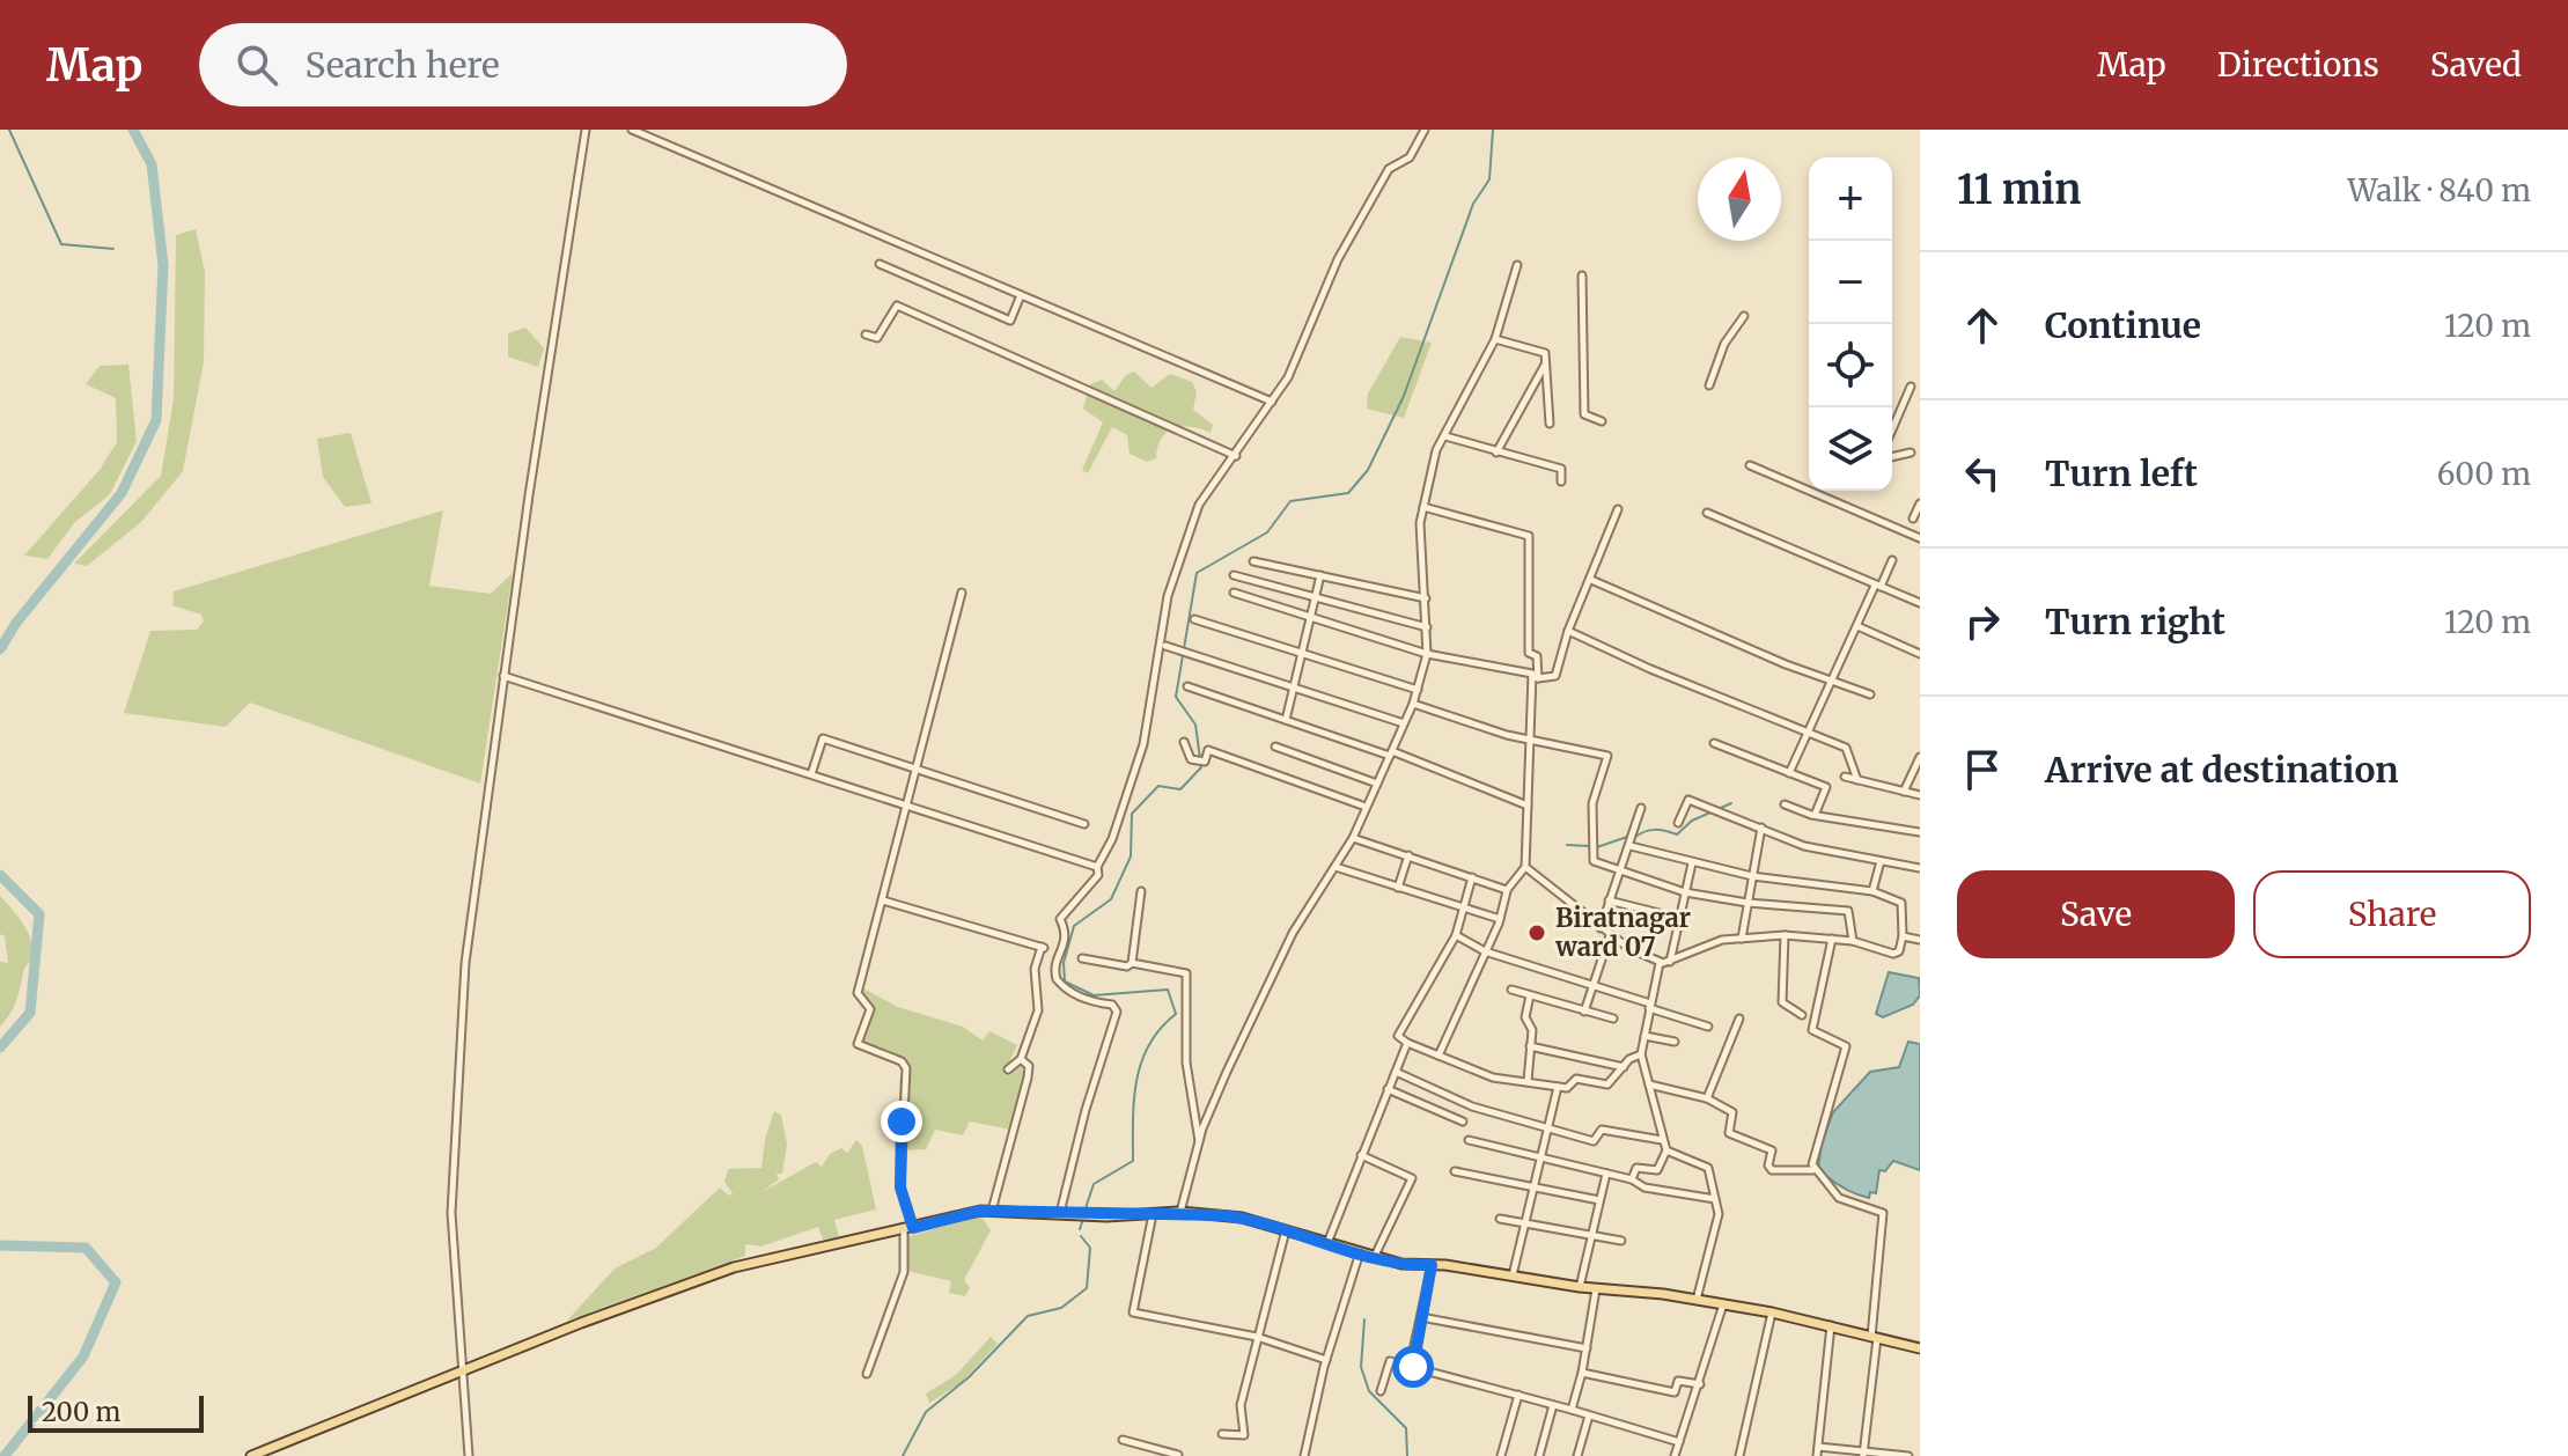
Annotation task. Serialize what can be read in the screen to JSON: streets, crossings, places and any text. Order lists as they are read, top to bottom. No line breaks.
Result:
{"places":["Biratnagar ward 07"],"scale_bar":"200 m","north":"top","page":{"header":"Map","search":"Search here","nav":["Map","Directions","Saved"],"heading":["11 min","Walk · 840 m"],"map_buttons":["+","−"],"list":[["Continue","120 m"],["Turn left","600 m"],["Turn right","120 m"],"Arrive at destination"],"buttons":["Save","Share"],"scale":"200 m"}}
